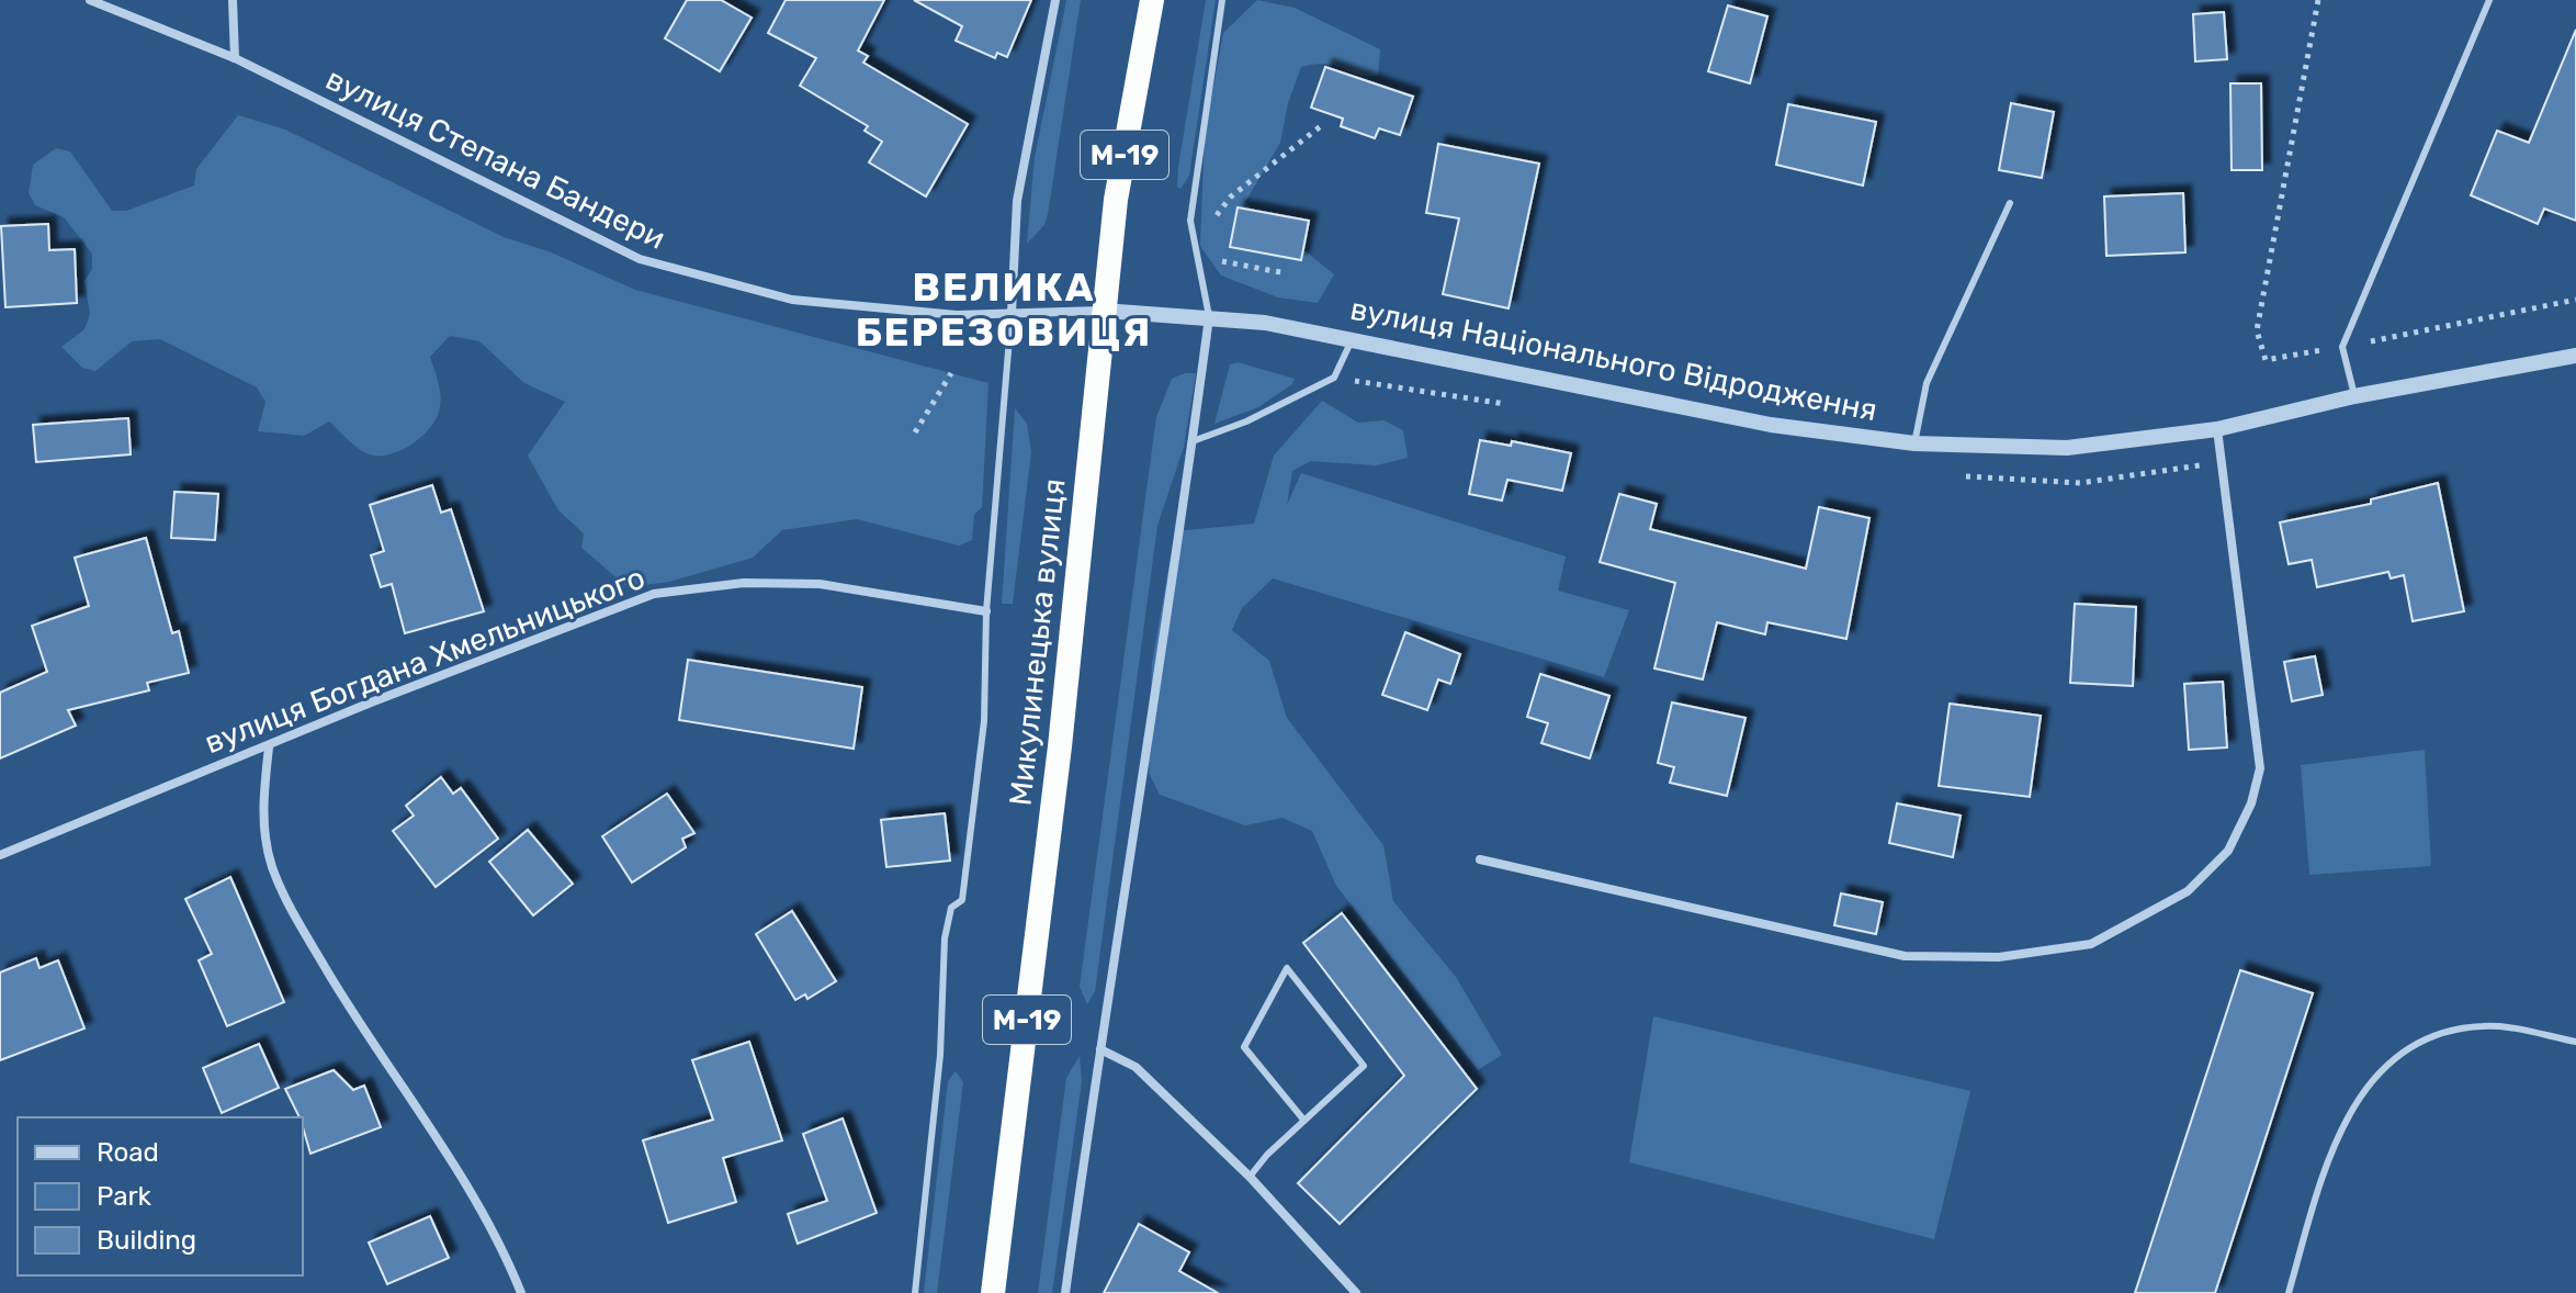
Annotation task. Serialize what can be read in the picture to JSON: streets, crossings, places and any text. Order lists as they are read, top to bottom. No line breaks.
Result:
{"streets":{"highway":["М-19","Микулинецька вулиця"],"street":["вулиця Степана Бандери","вулиця Національного Відродження","вулиця Богдана Хмельницького"]},"crossings":[["вулиця Степана Бандери","вулиця Національного Відродження"],["вулиця Степана Бандери","Микулинецька вулиця"],["вулиця Національного Відродження","Микулинецька вулиця"]],"districts":["ВЕЛИКА БЕРЕЗОВИЦЯ"],"legend":["Road","Park","Building"]}
